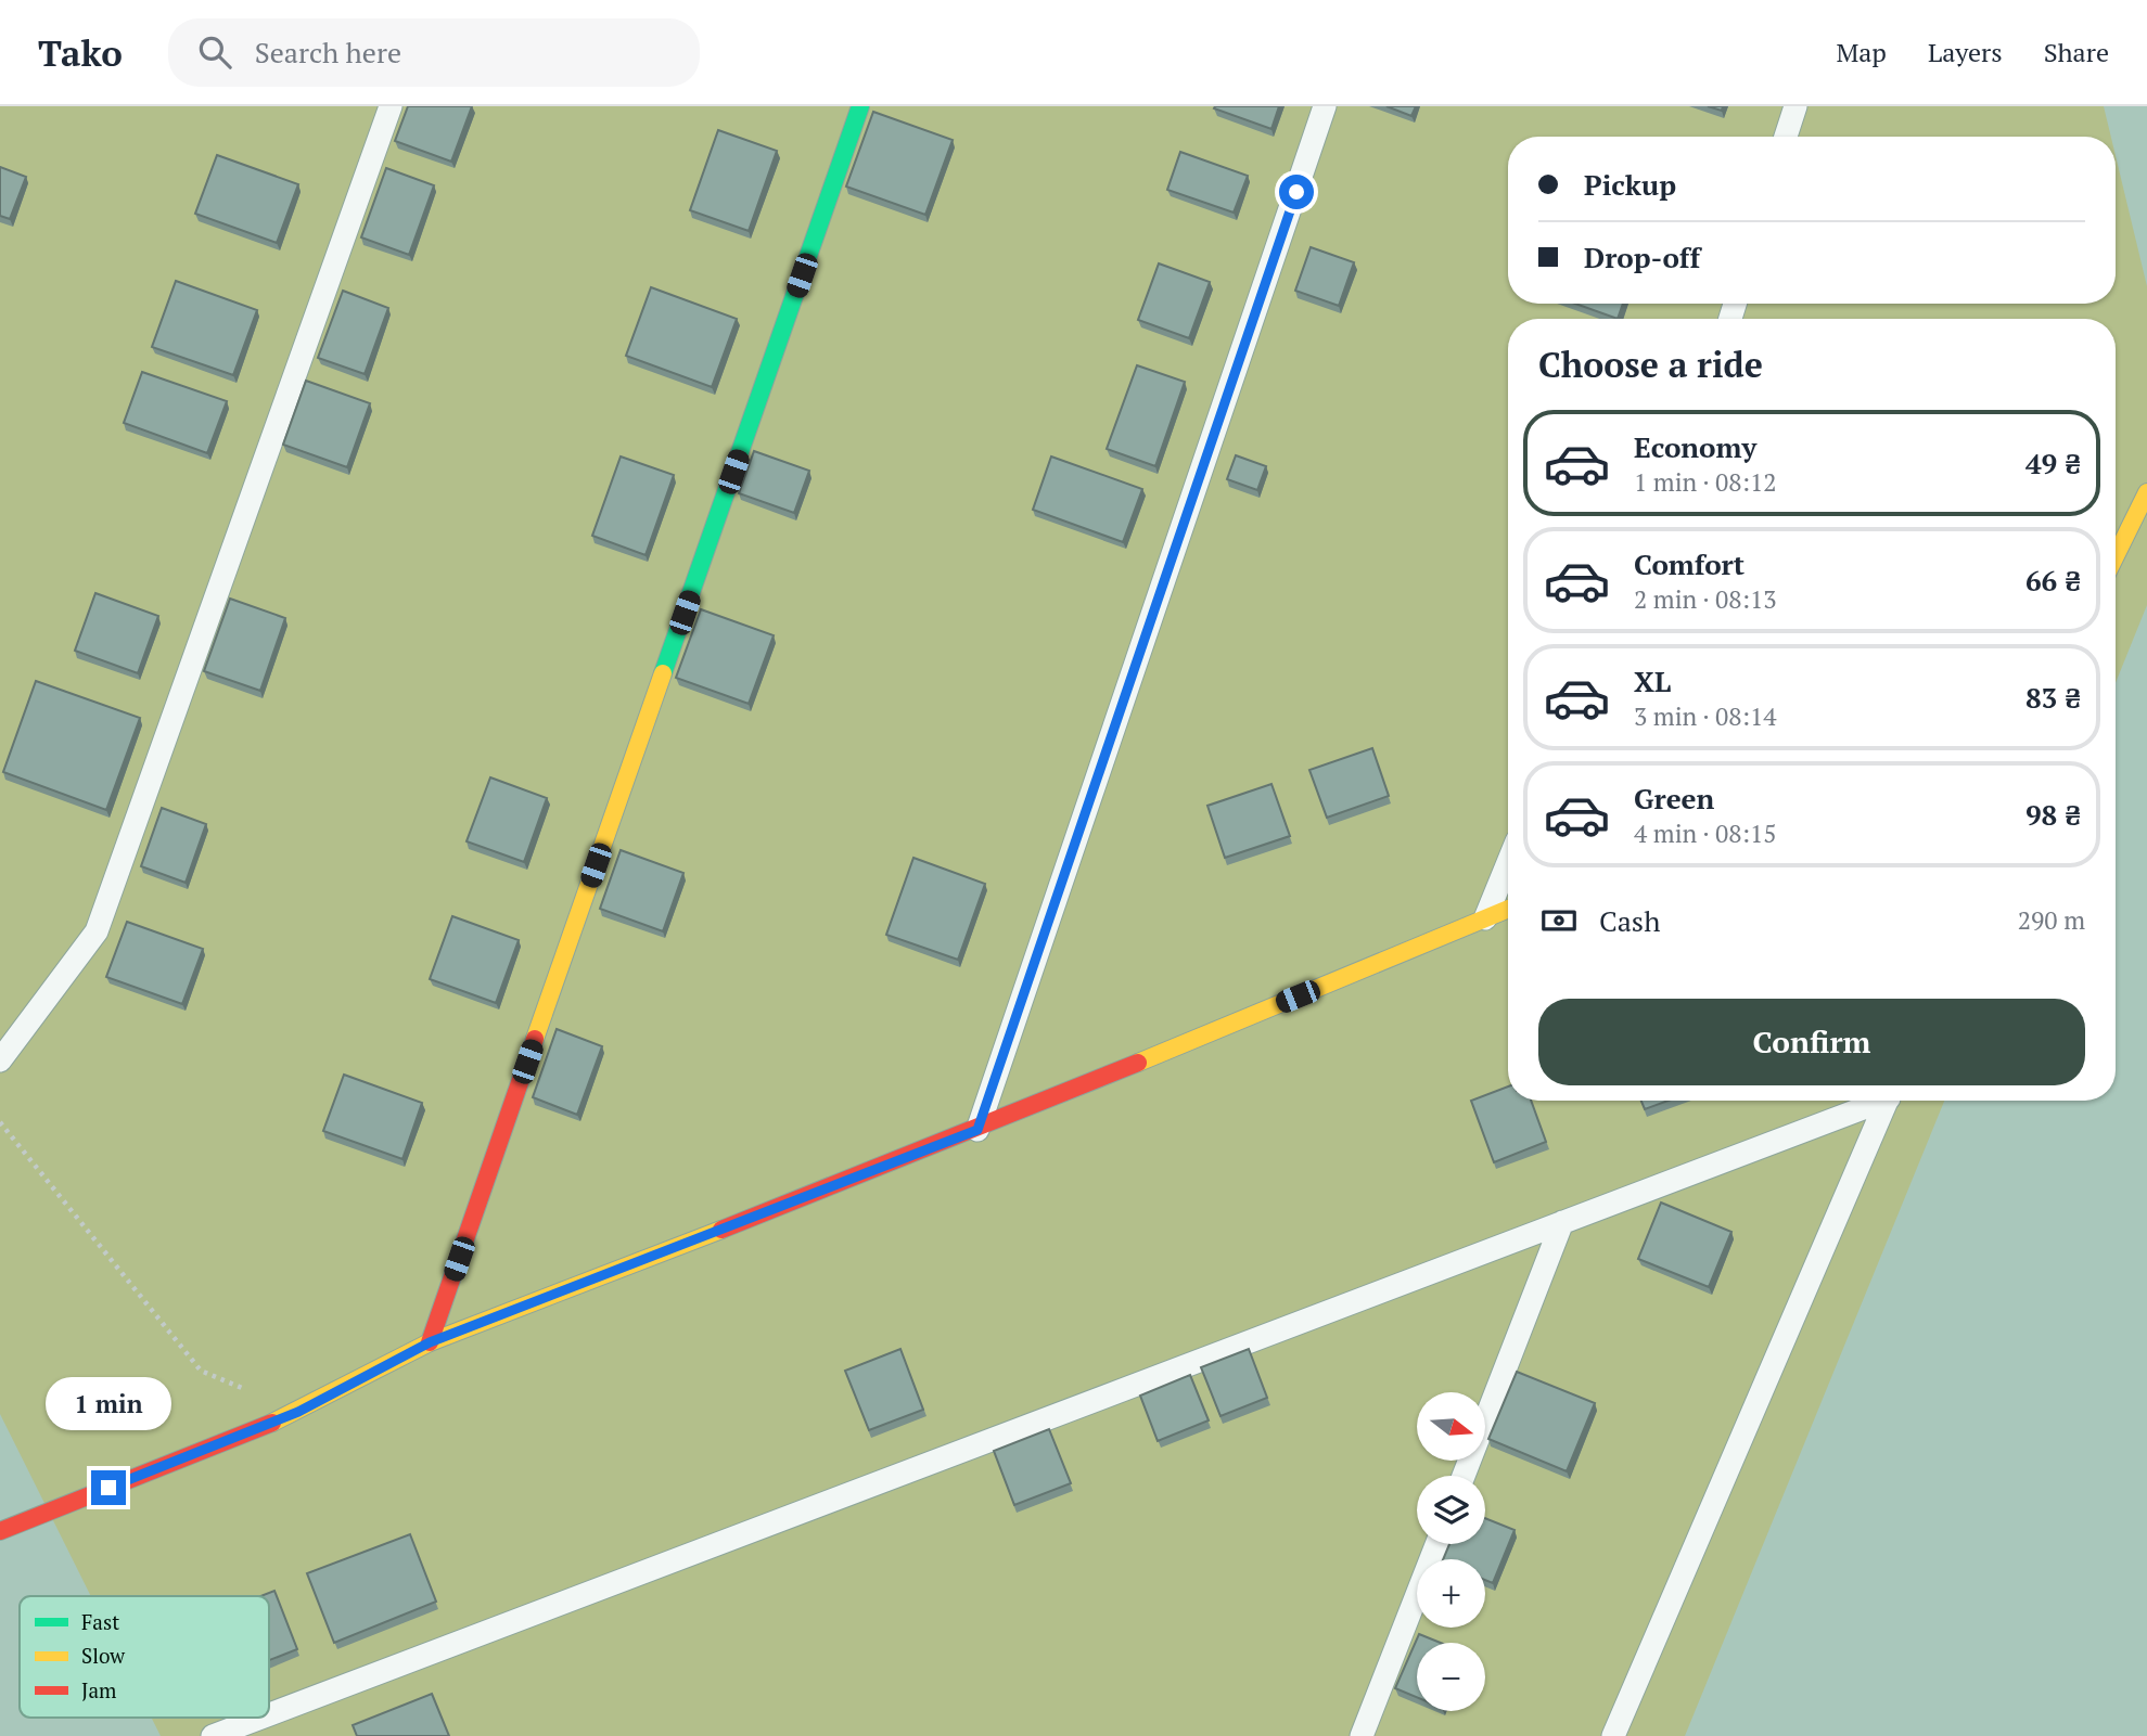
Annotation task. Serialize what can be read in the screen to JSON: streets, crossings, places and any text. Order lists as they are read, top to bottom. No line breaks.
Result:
{"legend":["Fast","Slow","Jam"],"north":"right","page":{"header":"Tako","search":"Search here","nav":["Map","Layers","Share"],"banner":["Pickup","Drop-off"],"heading":"Choose a ride","list":[{"name":"Economy","note":"1 min · 08:12","value":"49 ₴"},{"name":"Comfort","note":"2 min · 08:13","value":"66 ₴"},{"name":"XL","note":"3 min · 08:14","value":"83 ₴"},{"name":"Green","note":"4 min · 08:15","value":"98 ₴"}],"pay":["Cash","290 m"],"buttons":"Confirm","bubble":"1 min","map_buttons":["+","−"]}}
